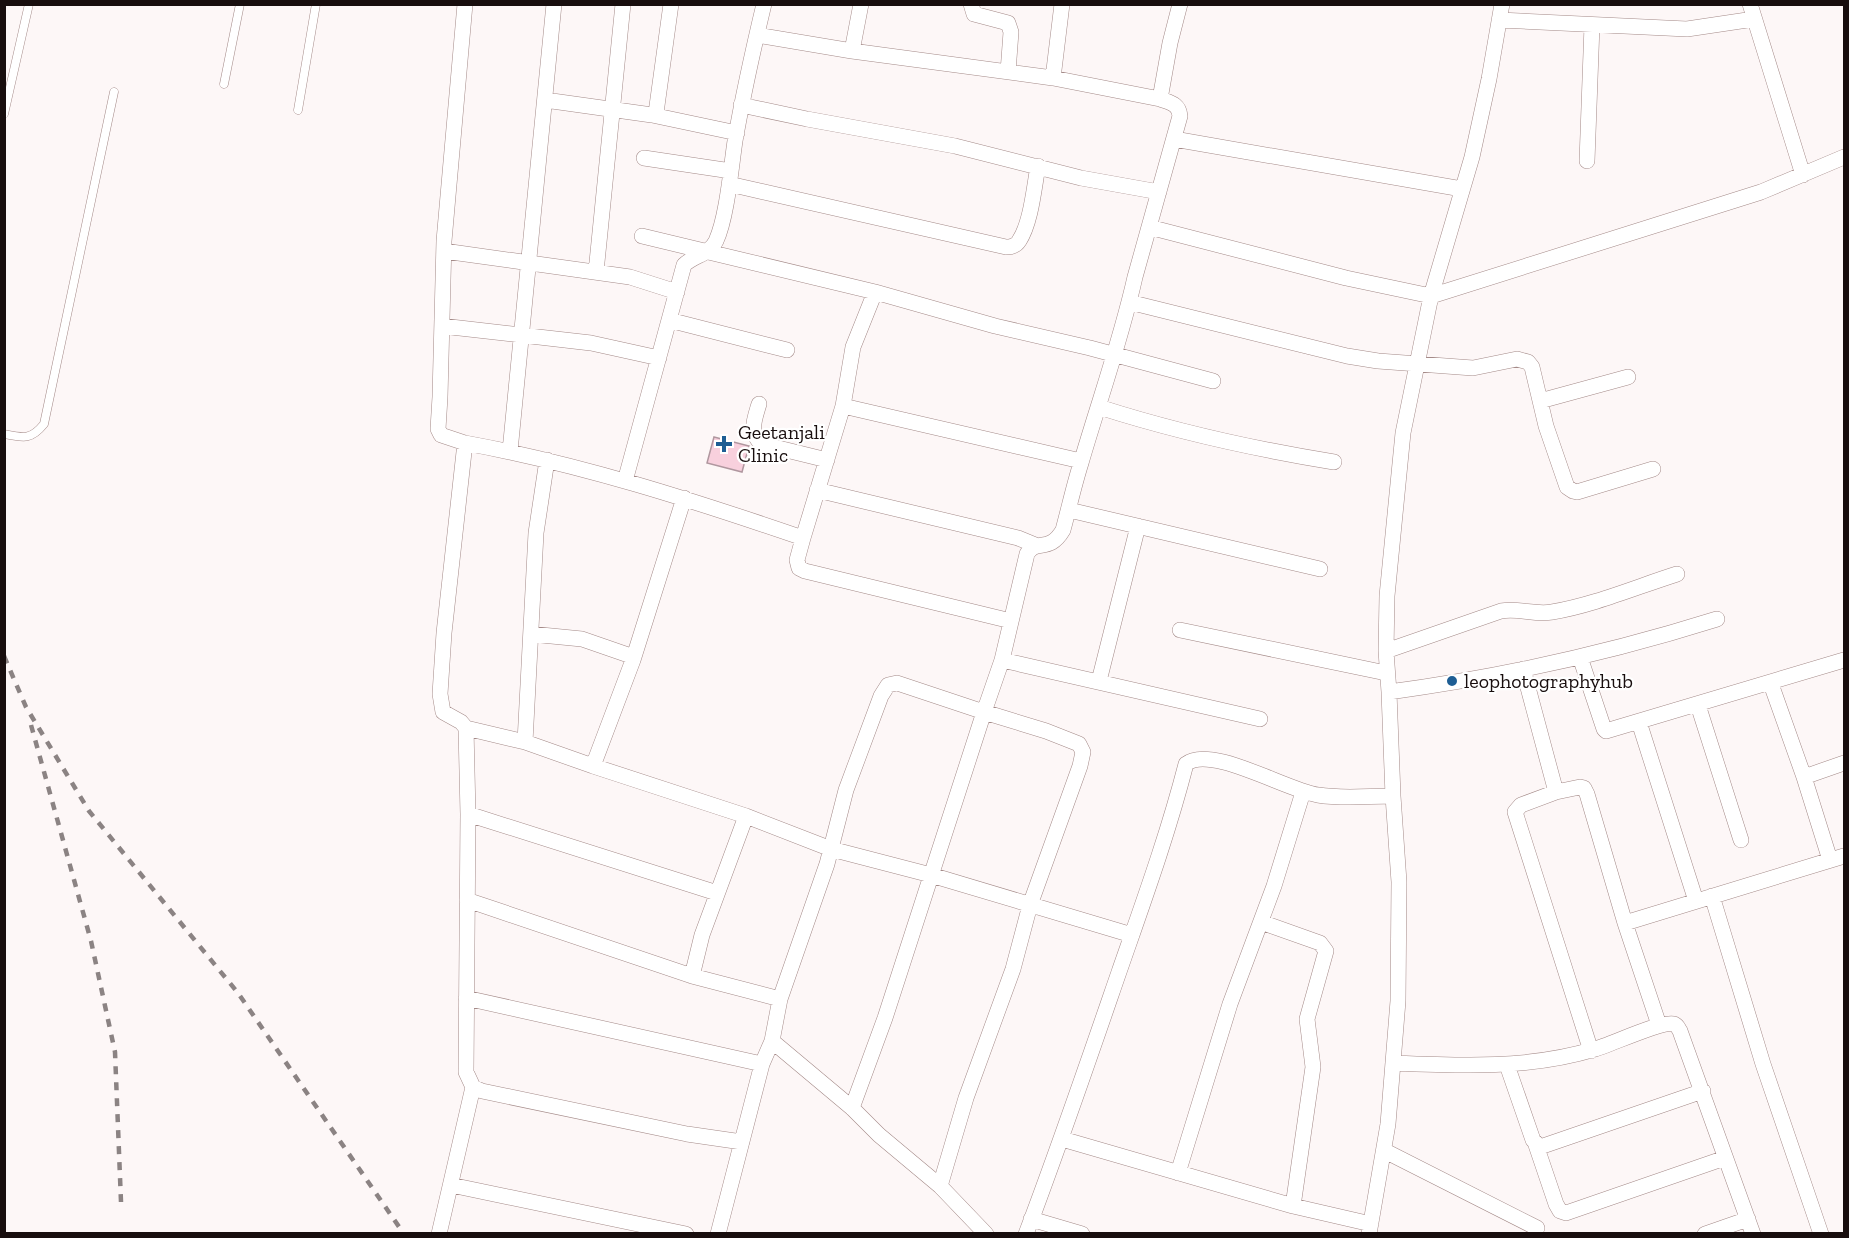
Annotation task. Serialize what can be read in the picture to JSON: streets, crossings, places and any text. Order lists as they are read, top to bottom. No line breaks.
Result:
{"places":{"health":["Geetanjali Clinic"],"other":["leophotographyhub"]}}
